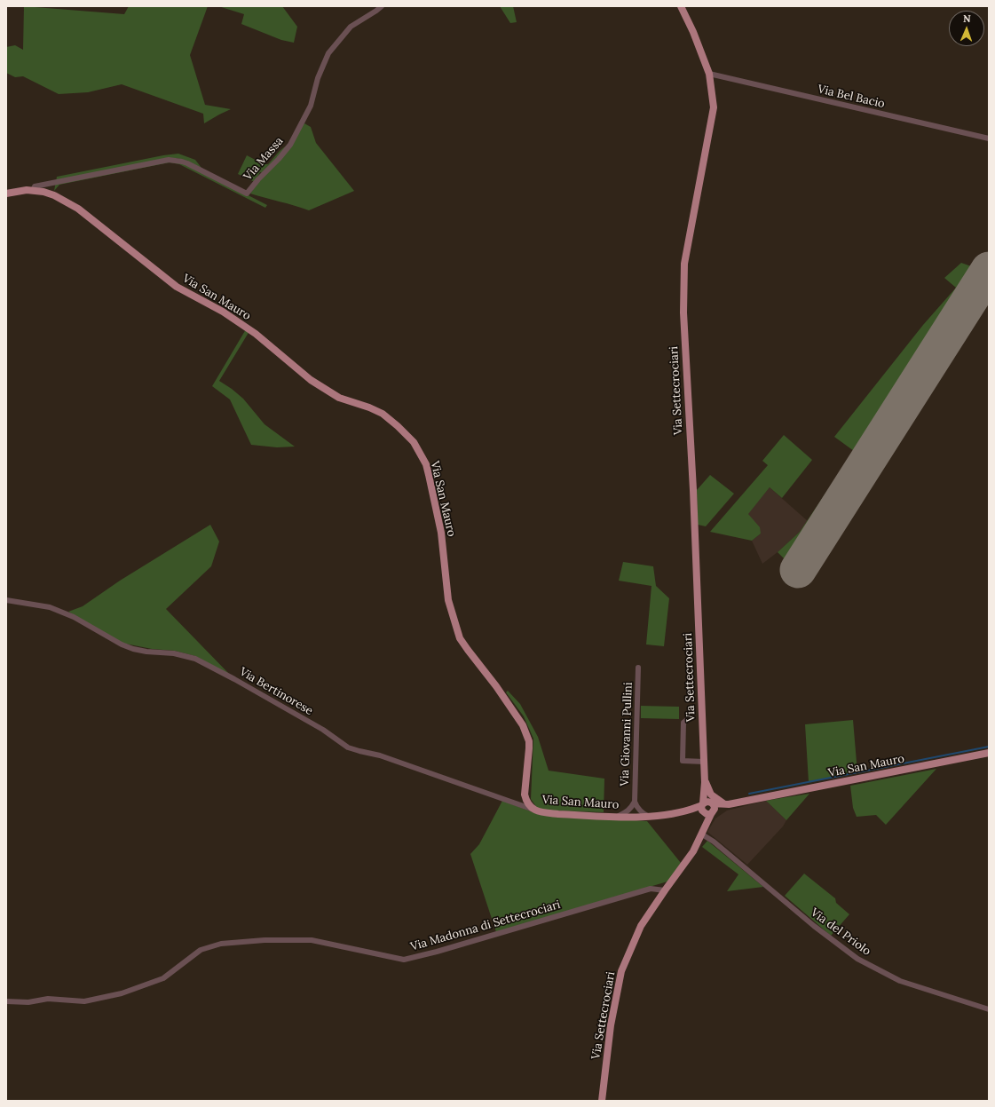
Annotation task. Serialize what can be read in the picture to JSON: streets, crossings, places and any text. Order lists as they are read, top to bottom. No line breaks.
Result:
{"streets":{"main road":["Via San Mauro","Via Settecrociari"],"street":["Via Bel Bacio","Via Massa","Via Bertinorese","Via Giovanni Pullini","Via Madonna di Settecrociari","Via del Priolo"]},"crossings":[["Via Bel Bacio","Via Settecrociari"],["Via Massa","Via San Mauro"],["Via San Mauro","Via Settecrociari"],["Via San Mauro","Via Bertinorese"],["Via San Mauro","Via Giovanni Pullini"],["Via Settecrociari","Via Madonna di Settecrociari"],["Via Settecrociari","Via del Priolo"]],"north":"top"}
